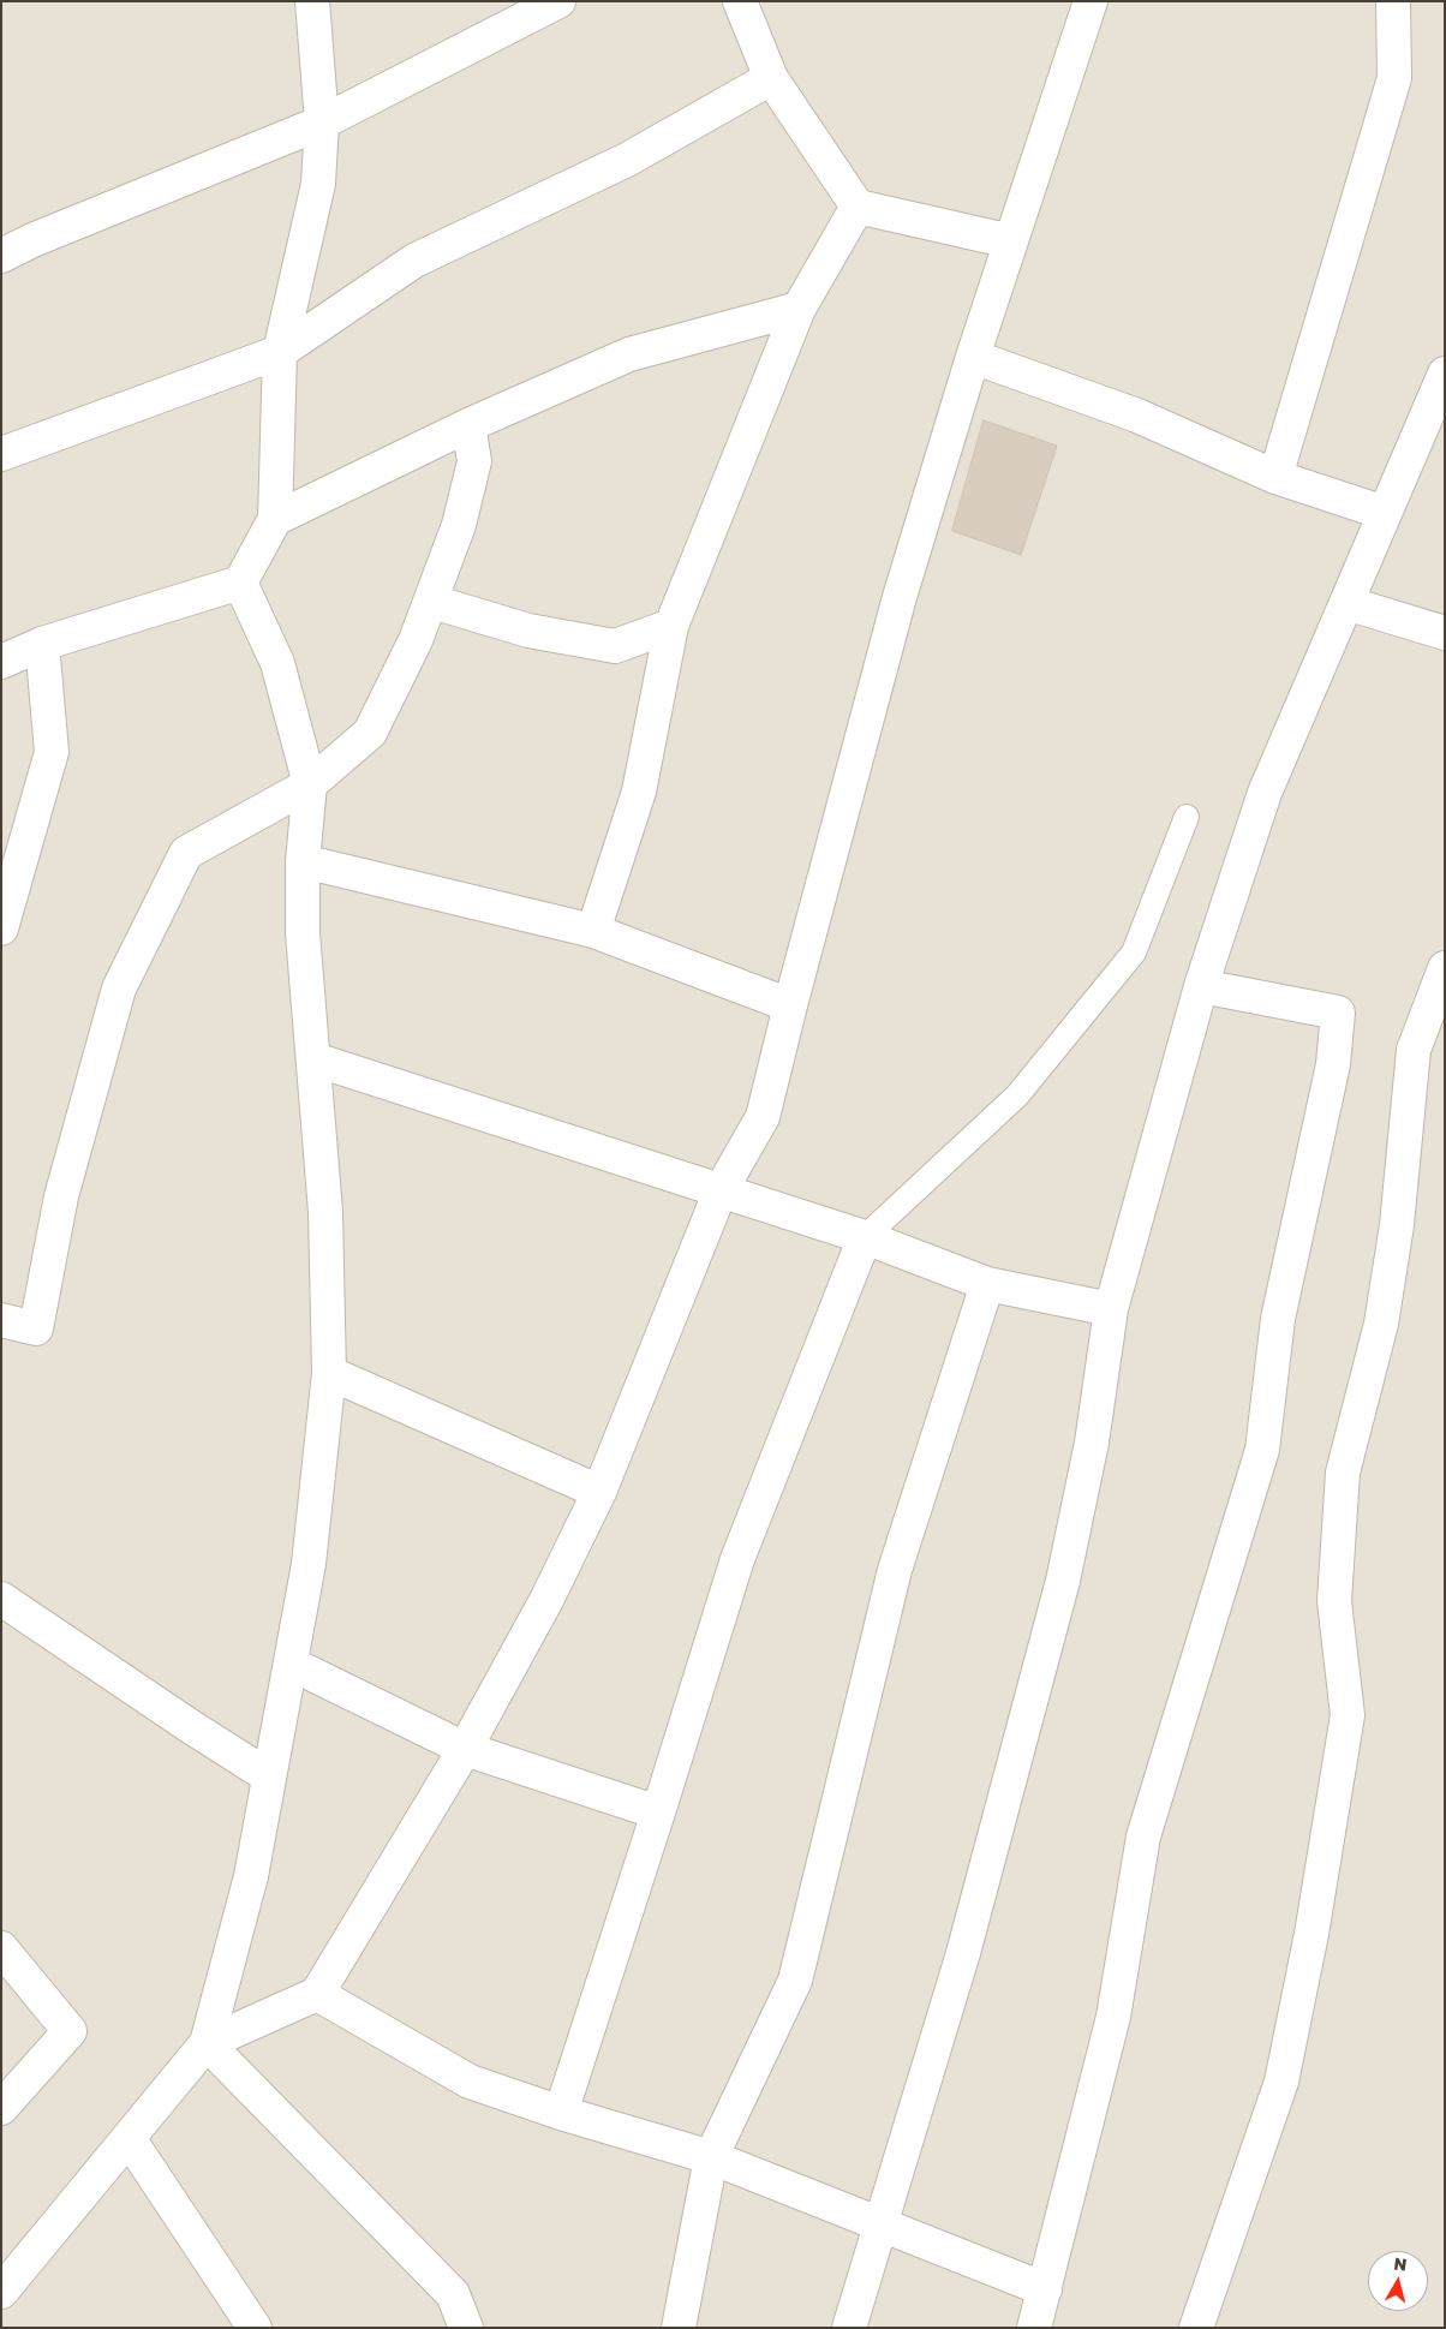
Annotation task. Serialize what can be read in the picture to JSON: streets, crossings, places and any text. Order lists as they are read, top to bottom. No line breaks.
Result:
{"north":"top"}
